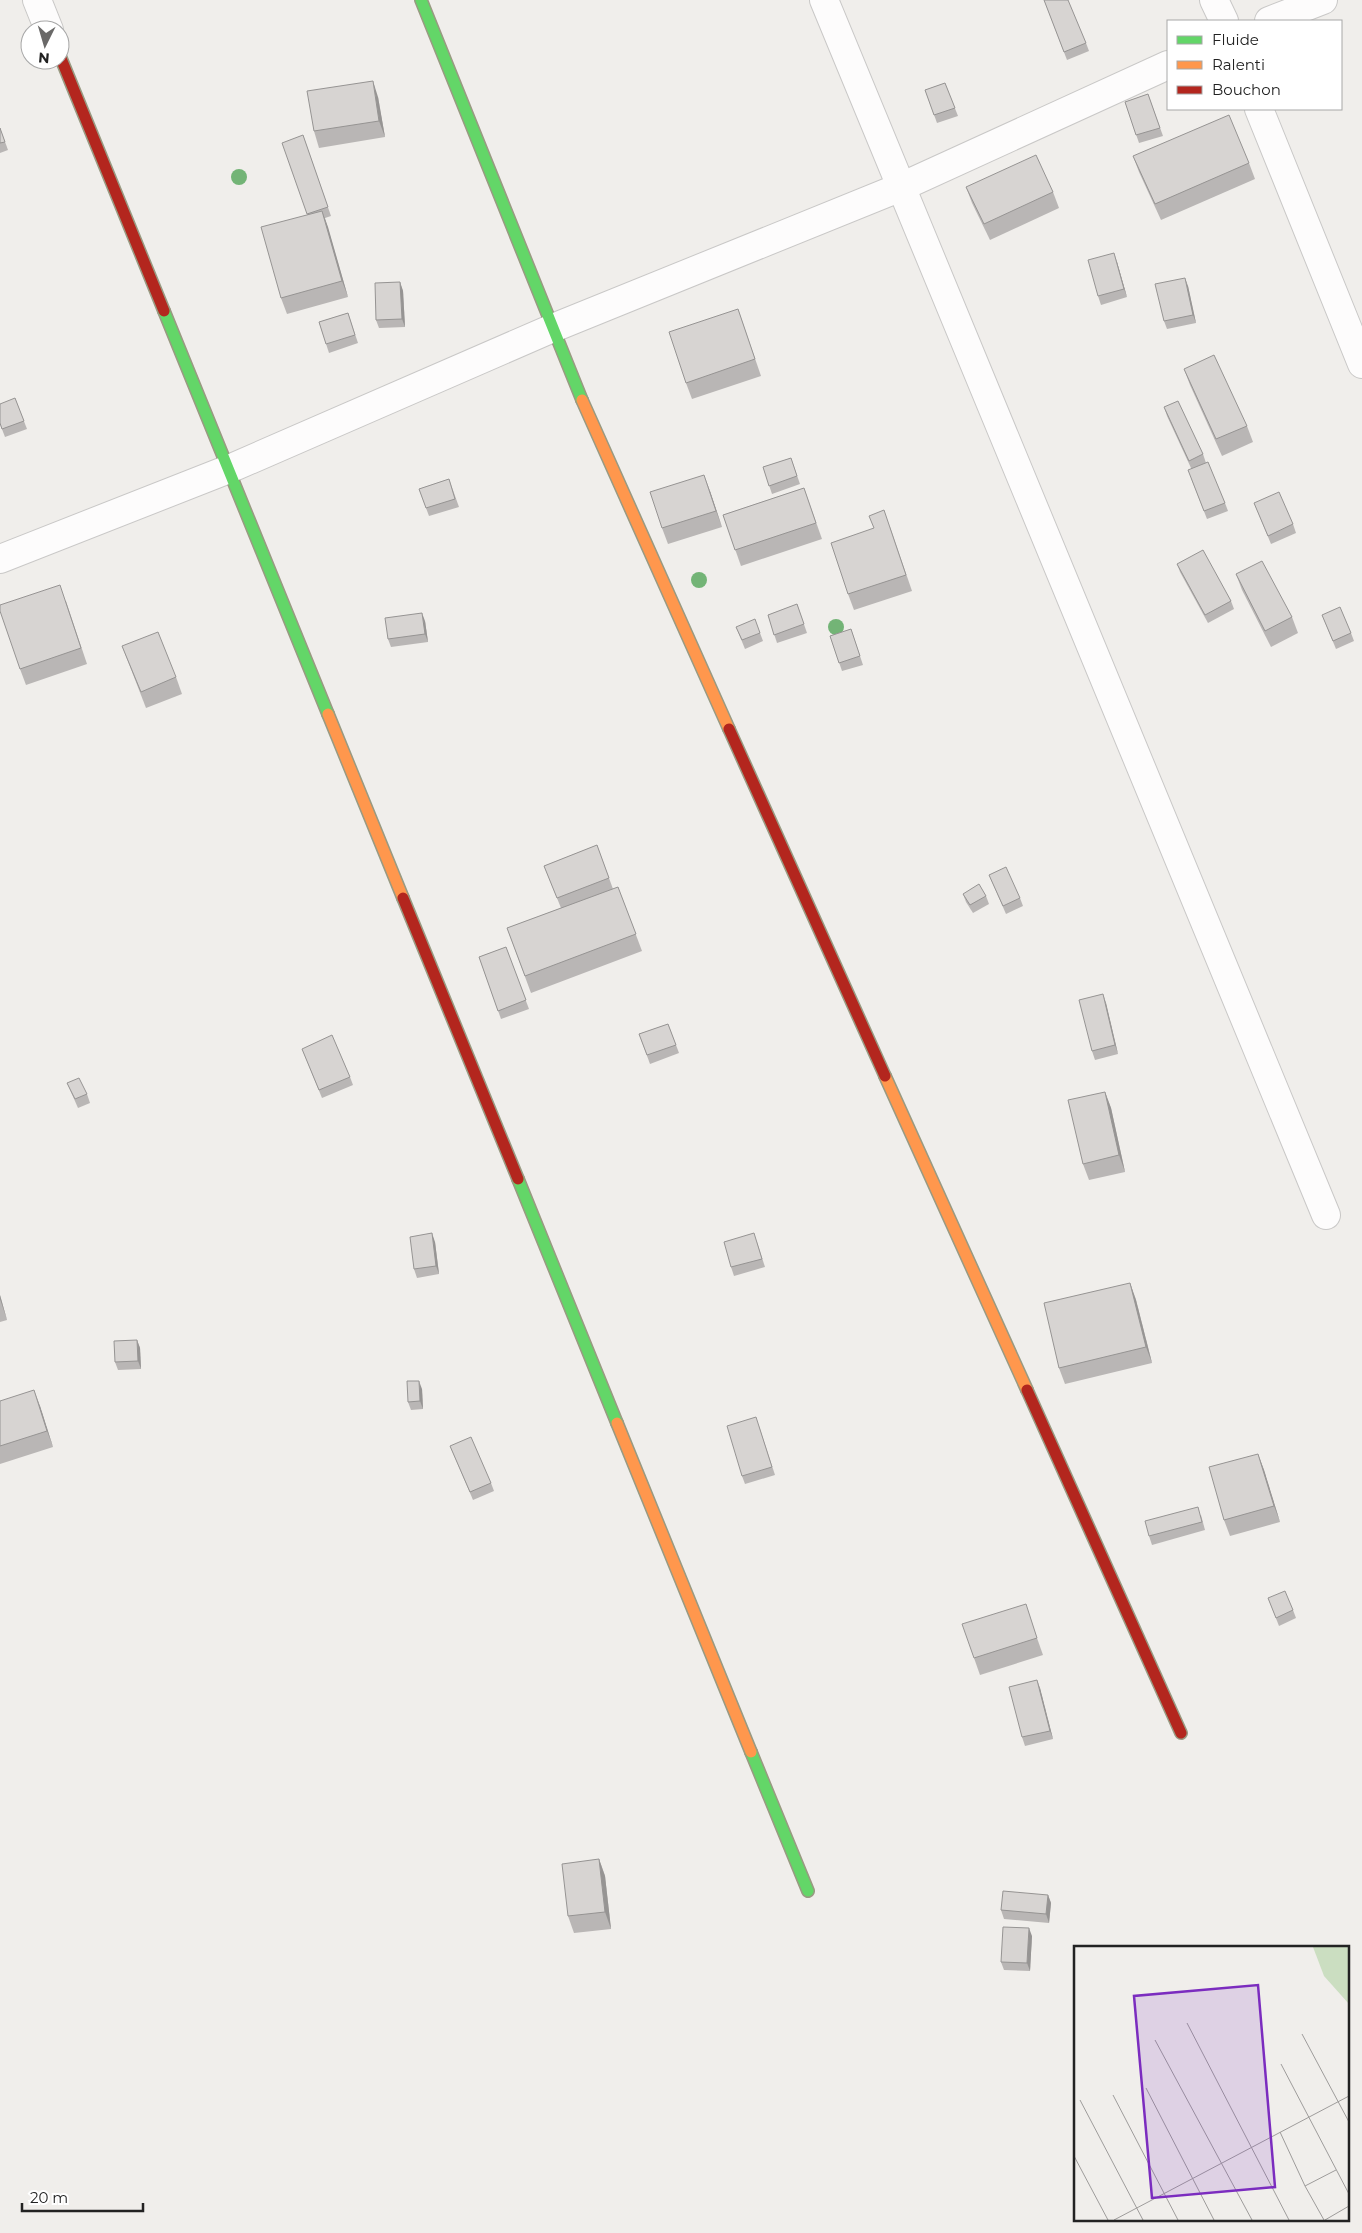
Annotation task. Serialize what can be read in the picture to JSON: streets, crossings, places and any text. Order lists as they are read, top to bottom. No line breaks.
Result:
{"legend":["Fluide","Ralenti","Bouchon"],"scale_bar":"20 m","north":"bottom"}
